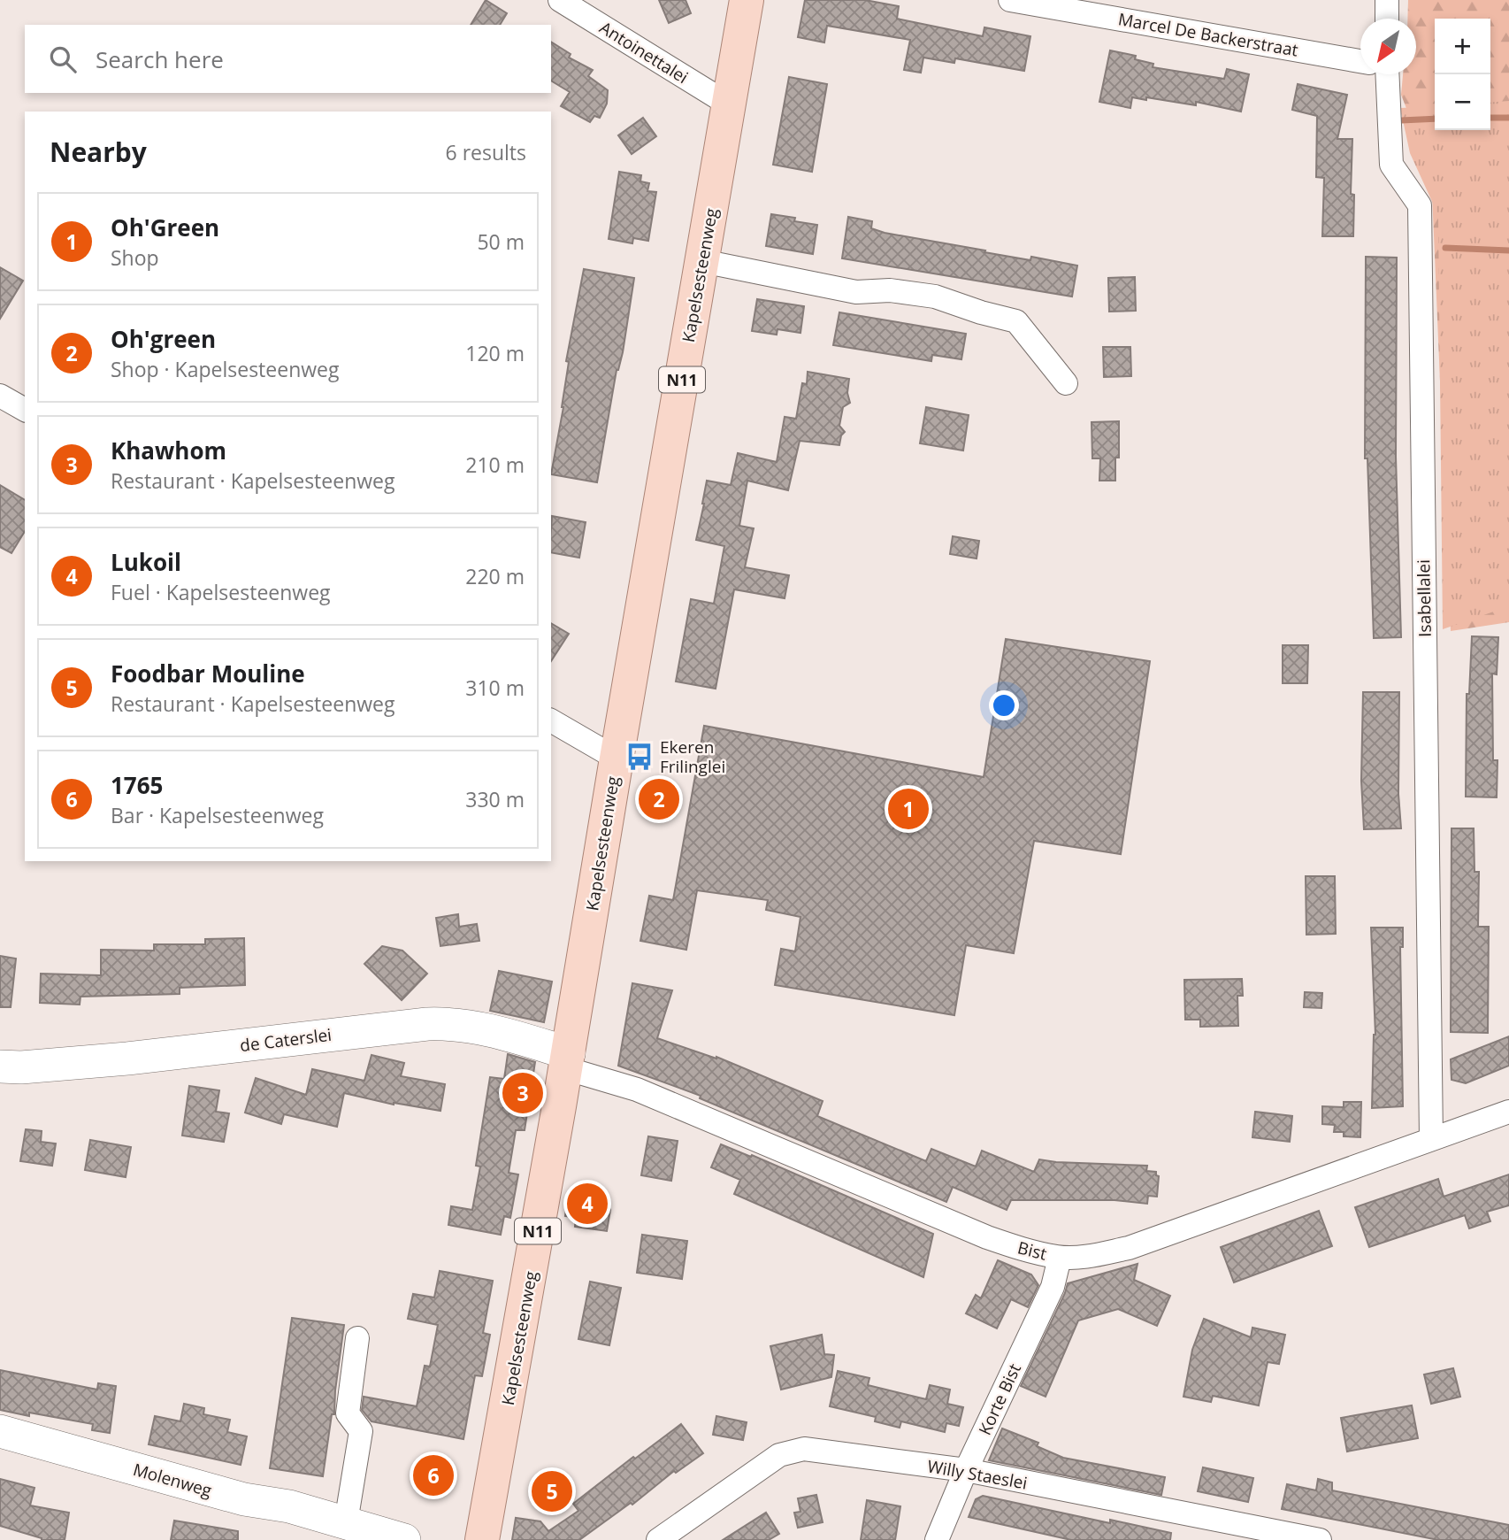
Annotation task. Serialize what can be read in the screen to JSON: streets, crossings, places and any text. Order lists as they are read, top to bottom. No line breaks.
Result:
{"streets":{"main road":["Kapelsesteenweg","N11"],"street":["Marcel De Backerstraat","Antoinettalei","Isabellalei","de Caterslei","Bist","Korte Bist","Willy Staeslei","Molenweg"]},"crossings":[["Antoinettalei","Kapelsesteenweg"],["Kapelsesteenweg","de Caterslei"],["Kapelsesteenweg","Bist"],["Isabellalei","Bist"],["de Caterslei","Bist"],["Bist","Korte Bist"],["Korte Bist","Willy Staeslei"]],"places":{"bus stop":["Ekeren Frilinglei"]},"north":"bottom left","page":{"map_buttons":["+","−"],"search":"Search here","heading":["Nearby","6 results"],"list":[{"mark":"1","name":"Oh'Green","note":"Shop","value":"50 m"},{"mark":"2","name":"Oh'green","note":"Shop · Kapelsesteenweg","value":"120 m"},{"mark":"3","name":"Khawhom","note":"Restaurant · Kapelsesteenweg","value":"210 m"},{"mark":"4","name":"Lukoil","note":"Fuel · Kapelsesteenweg","value":"220 m"},{"mark":"5","name":"Foodbar Mouline","note":"Restaurant · Kapelsesteenweg","value":"310 m"},{"mark":"6","name":"1765","note":"Bar · Kapelsesteenweg","value":"330 m"}],"pins":["2","1","3","4","6","5"]}}
